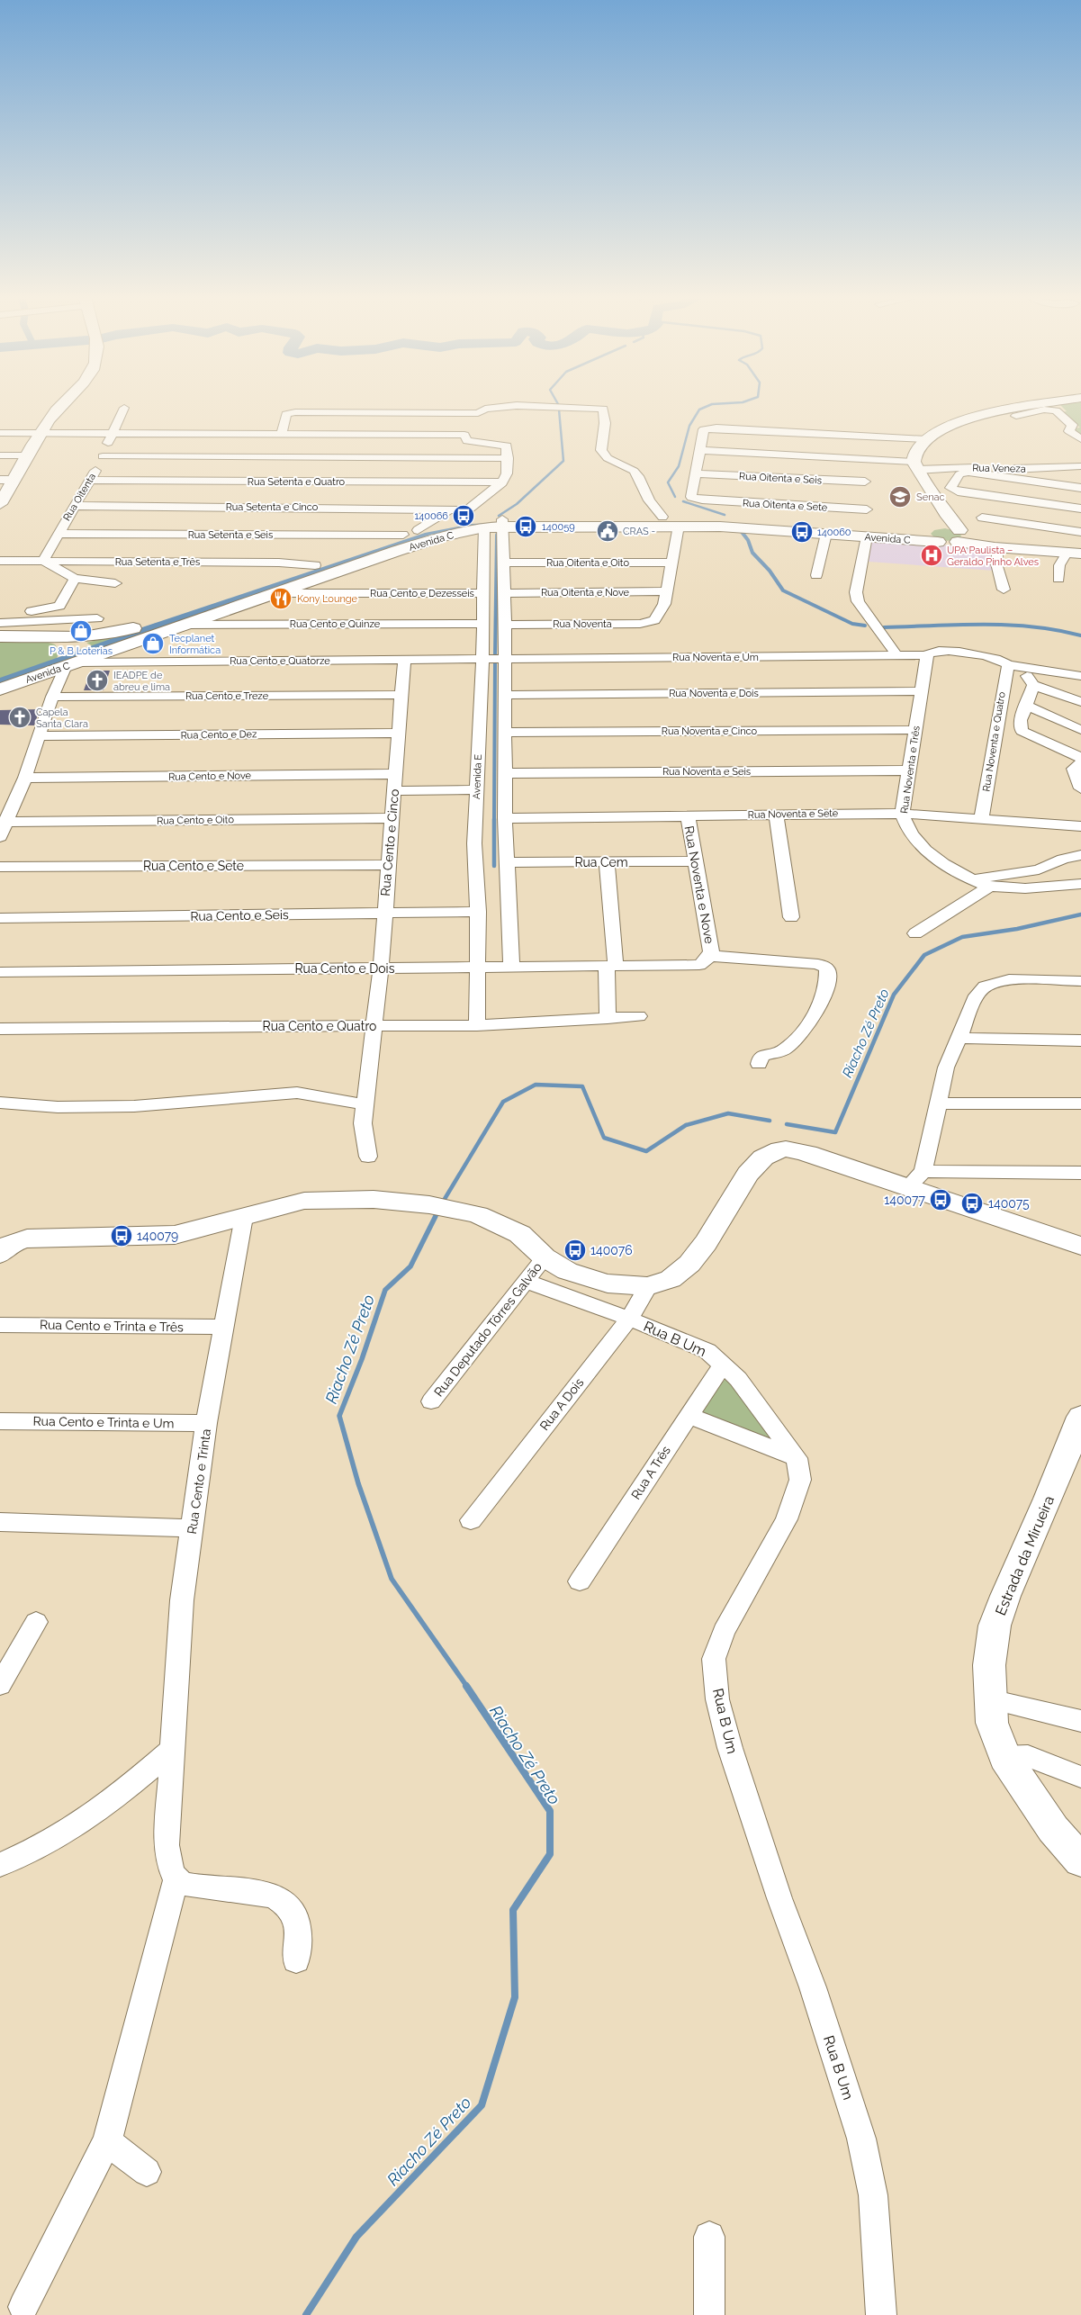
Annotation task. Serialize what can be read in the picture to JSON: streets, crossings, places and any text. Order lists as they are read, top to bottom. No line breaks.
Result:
{"streets":{"main road":["Avenida C","Estrada da Mirueira"],"street":["Rua Veneza","Rua Oitenta e Seis","Rua Setenta e Quatro","Rua Oitenta","Rua Oitenta e Sete","Rua Setenta e Cinco","Rua Setenta e Seis","Rua Setenta e Três","Rua Oitenta e Oito","Rua Oitenta e Nove","Rua Cento e Dezesseis","Rua Cento e Quinze","Rua Noventa","Rua Noventa e Um","Rua Cento e Quatorze","Rua Noventa e Dois","Rua Cento e Treze","Rua Noventa e Cinco","Rua Cento e Dez","Rua Noventa e Quatro","Rua Noventa e Três","Rua Noventa e Seis","Rua Cento e Nove","Avenida E","Rua Noventa e Sete","Rua Cento e Oito","Rua Cento e Cinco","Rua Cem","Rua Cento e Sete","Rua Noventa e Nove","Rua Cento e Seis","Rua Cento e Dois","Rua Cento e Quatro","Rua Cento e Trinta e Três","Rua Deputado Tôrres Galvão","Rua B Um","Rua A Dois","Rua Cento e Trinta e Um","Rua A Três","Rua Cento e Trinta"]},"crossings":[["Rua Oitenta e Seis","Rua Oitenta e Sete"],["Rua Setenta e Quatro","Rua Oitenta"],["Rua Oitenta","Rua Setenta e Cinco"],["Rua Oitenta","Rua Setenta e Seis"],["Rua Oitenta","Rua Setenta e Três"],["Rua Setenta e Cinco","Avenida C"],["Rua Setenta e Cinco","Avenida E"],["Rua Setenta e Seis","Avenida C"],["Avenida C","Rua Setenta e Três"],["Avenida C","Rua Cento e Dezesseis"],["Avenida C","Rua Cento e Quinze"],["Avenida C","Rua Cento e Quatorze"],["Avenida C","Avenida E"],["Rua Oitenta e Nove","Rua Noventa"],["Rua Cento e Dezesseis","Avenida E"],["Rua Cento e Quinze","Avenida E"],["Rua Noventa e Um","Rua Cento e Quatorze"],["Rua Noventa e Um","Rua Noventa e Três"],["Rua Noventa e Um","Avenida E"],["Rua Cento e Quatorze","Avenida E"],["Rua Cento e Quatorze","Rua Cento e Cinco"],["Rua Noventa e Dois","Rua Noventa e Três"],["Rua Cento e Treze","Rua Cento e Cinco"],["Rua Noventa e Cinco","Rua Noventa e Três"],["Rua Cento e Dez","Rua Cento e Cinco"],["Rua Noventa e Quatro","Rua Noventa e Sete"],["Rua Noventa e Três","Rua Noventa e Seis"],["Rua Noventa e Três","Rua Noventa e Sete"],["Rua Cento e Nove","Rua Cento e Cinco"],["Avenida E","Rua Cento e Seis"],["Avenida E","Rua Cento e Dois"],["Avenida E","Rua Cento e Quatro"],["Rua Noventa e Sete","Rua Noventa e Nove"],["Rua Cento e Oito","Rua Cento e Cinco"],["Rua Cento e Cinco","Rua Cento e Sete"],["Rua Cento e Cinco","Rua Cento e Seis"],["Rua Cento e Cinco","Rua Cento e Dois"],["Rua Cento e Cinco","Rua Cento e Quatro"],["Rua Cem","Rua Noventa e Nove"],["Rua Noventa e Nove","Rua Cento e Dois"],["Rua Cento e Trinta e Três","Rua Cento e Trinta"],["Rua Deputado Tôrres Galvão","Rua B Um"],["Rua B Um","Rua A Dois"],["Rua B Um","Rua A Três"],["Rua Cento e Trinta e Um","Rua Cento e Trinta"]],"water":["Riacho Zé Preto"],"places":{"school or university":["Senac"],"bus stop":["140066","140059","140060","140077","140075","140079","140076"],"public building":["CRAS -"],"hospital":["UPA Paulista – Geraldo Pinho Alves"],"restaurant":["Kony Lounge"],"shop":["P & B Loterias","Tecplanet Informática"],"church":["IEADPE de abreu e lima","Capela Santa Clara"]}}
